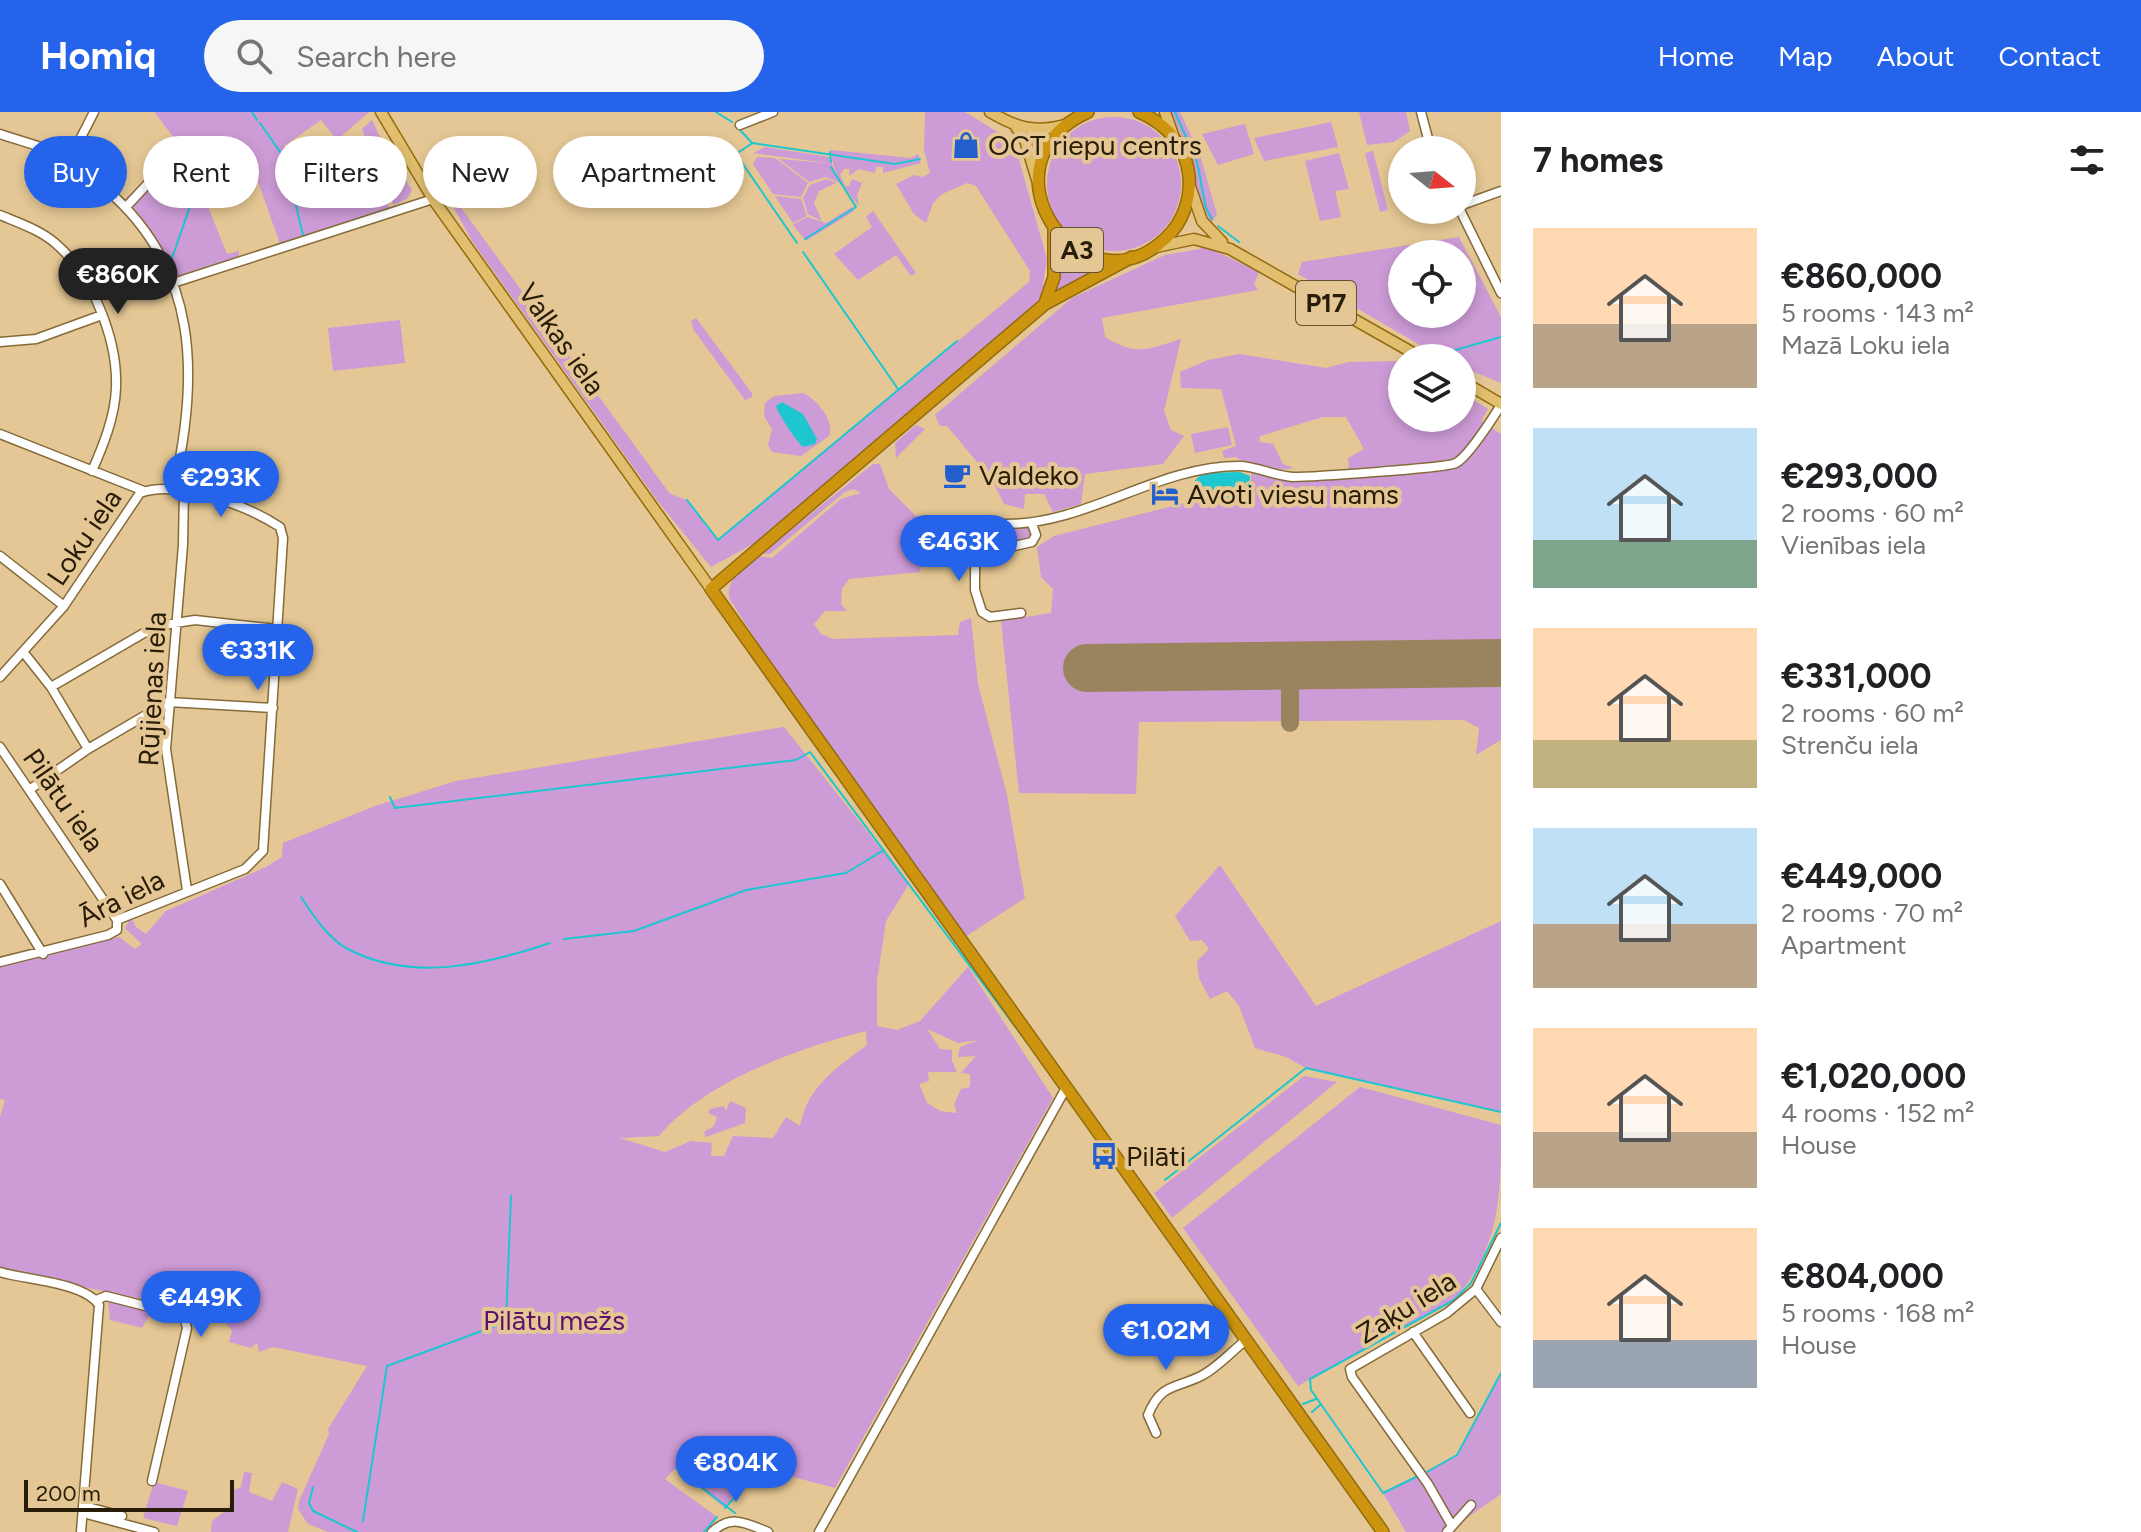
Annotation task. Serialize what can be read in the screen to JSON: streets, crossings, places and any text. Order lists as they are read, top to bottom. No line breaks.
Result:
{"streets":{"highway":["A3"],"main road":["P17","Valkas iela"],"street":["Loku iela","Rūjienas iela","Pilātu iela","Āra iela","Zaķu iela"]},"crossings":[["A3","P17"],["A3","Valkas iela"],["Loku iela","Rūjienas iela"],["Rūjienas iela","Āra iela"],["Pilātu iela","Āra iela"]],"parks":["Pilātu mežs"],"places":{"shop":["OCT riepu centrs"],"cafe":["Valdeko"],"hotel":["Avoti viesu nams"],"bus stop":["Pilāti"]},"scale_bar":"200 m","north":"right","page":{"header":"Homiq","search":"Search here","nav":["Home","Map","About","Contact"],"heading":"7 homes","chip":["Buy","Rent","Filters","New","Apartment"],"list":[{"name":"€860,000","note":"5 rooms · 143 m² · Mazā Loku iela"},{"name":"€293,000","note":"2 rooms · 60 m² · Vienības iela"},{"name":"€331,000","note":"2 rooms · 60 m² · Strenču iela"},{"name":"€449,000","note":"2 rooms · 70 m² · Apartment"},{"name":"€1,020,000","note":"4 rooms · 152 m² · House"},{"name":"€804,000","note":"5 rooms · 168 m² · House"}],"price":["€860K","€293K","€463K","€331K","€449K","€1.02M","€804K"],"scale":"200 m"}}
